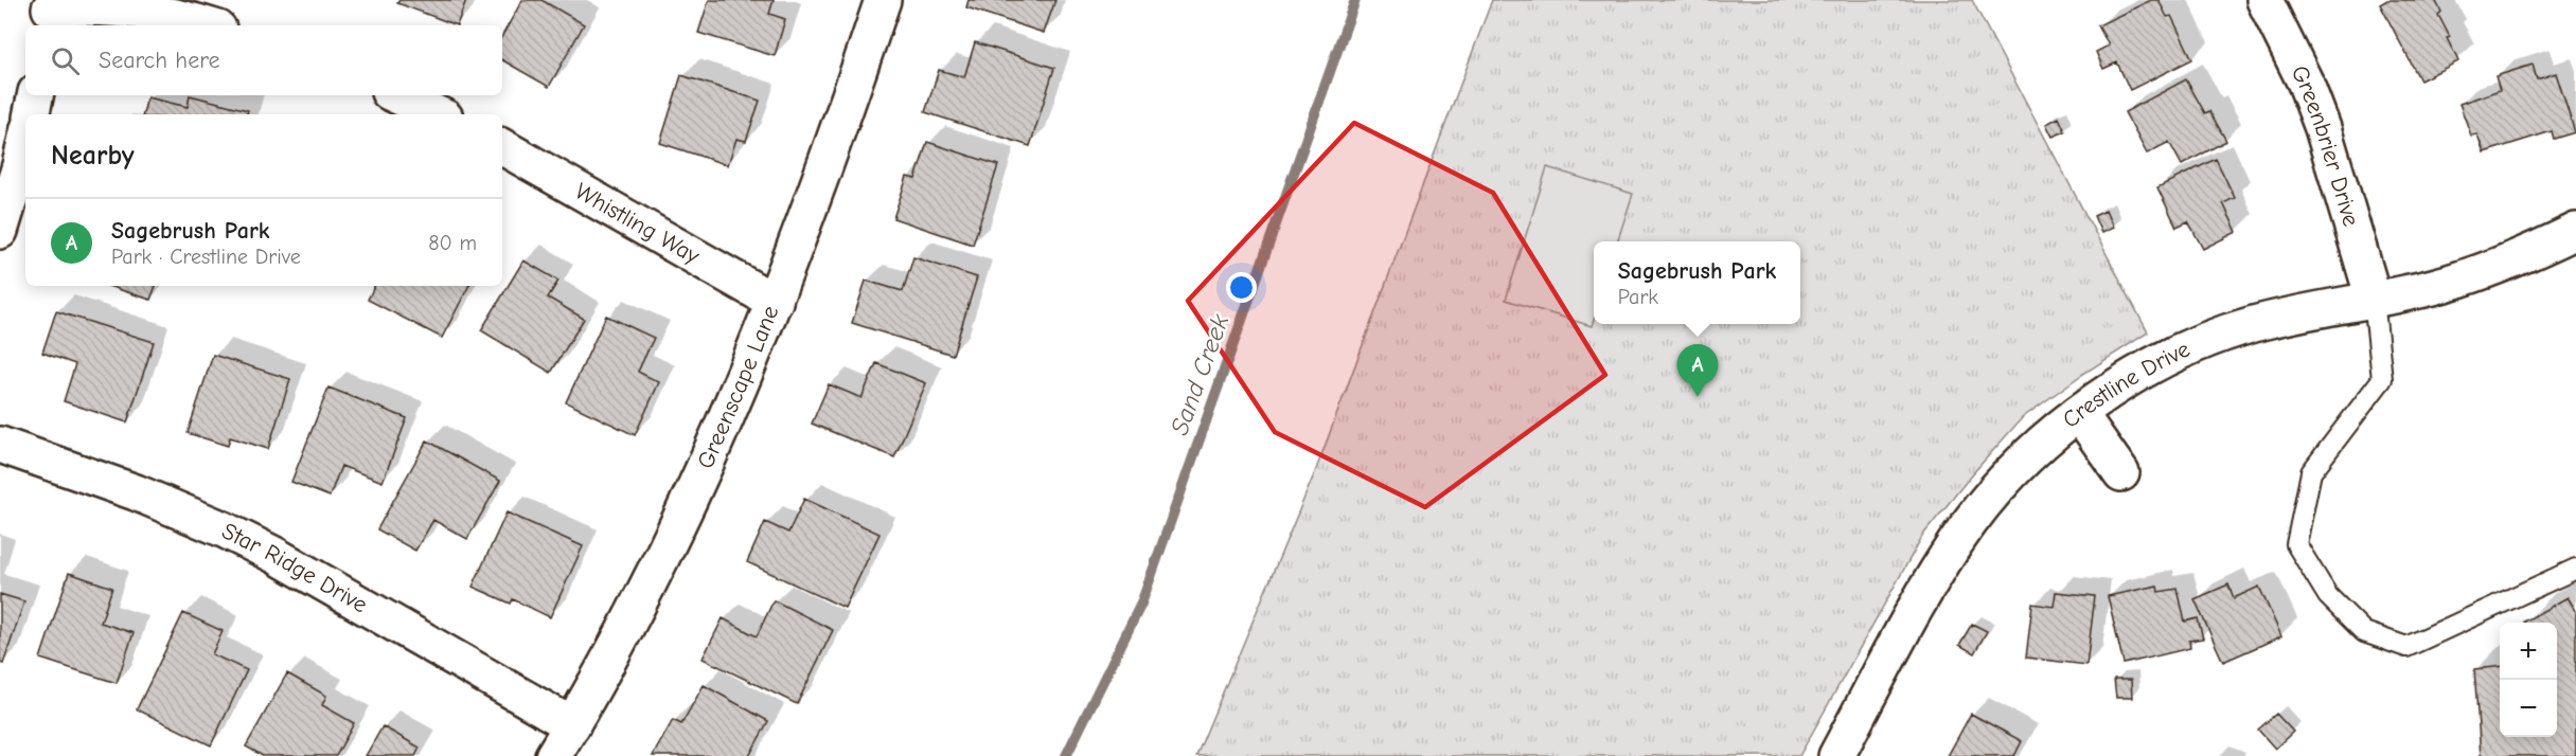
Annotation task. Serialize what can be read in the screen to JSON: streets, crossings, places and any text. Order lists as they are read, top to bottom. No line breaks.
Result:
{"streets":{"street":["Greenbrier Drive","Whistling Way","Greenscape Lane","Crestline Drive","Star Ridge Drive"]},"crossings":[["Greenbrier Drive","Crestline Drive"],["Whistling Way","Greenscape Lane"],["Greenscape Lane","Star Ridge Drive"]],"water":["Sand Creek"],"page":{"search":"Search here","heading":"Nearby","list":[{"mark":"A","name":"Sagebrush Park","note":"Park · Crestline Drive","value":"80 m"}],"popup":["Sagebrush Park","Park"],"pins":"A","map_buttons":["+","−"]}}
